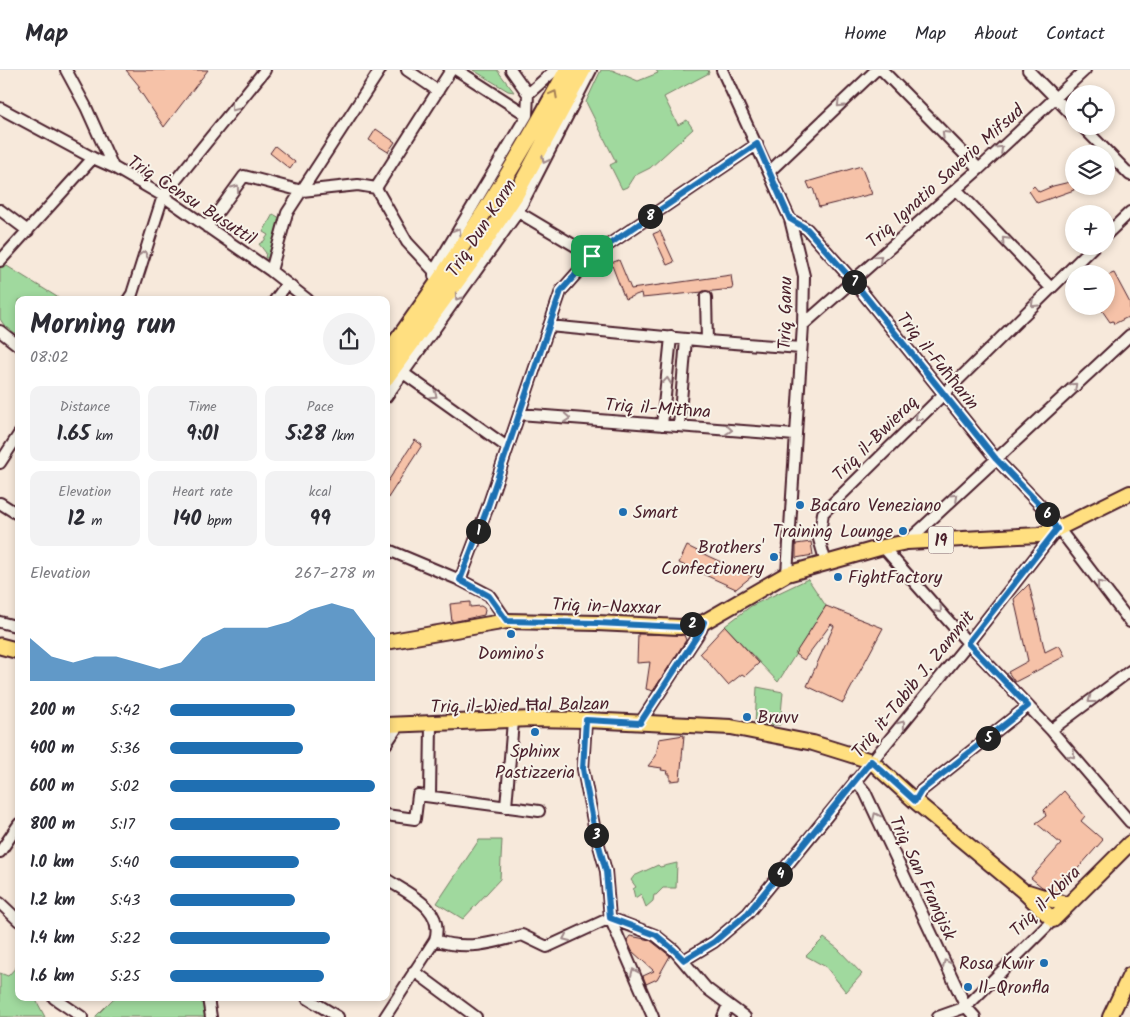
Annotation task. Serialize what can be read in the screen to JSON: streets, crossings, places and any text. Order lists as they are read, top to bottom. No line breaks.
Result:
{"streets":{"highway":["Triq Dun Karm"],"main road":["19","Triq in-Naxxar","Triq il-Wied Ħal Balzan","Triq il-Kbira"],"street":["Triq Ignatio Saverio Mifsud","Triq Ċensu Busuttil","Triq Ganu","Triq il-Fuħħarin","Triq il-Mitħna","Triq il-Bwieraq","Triq it-Tabib J. Zammit","Triq San Franġisk"]},"crossings":[["Triq Ignatio Saverio Mifsud","Triq Ganu"],["Triq Ignatio Saverio Mifsud","Triq il-Fuħħarin"],["Triq Ganu","Triq il-Fuħħarin"],["Triq Ganu","Triq il-Mitħna"],["Triq Ganu","Triq in-Naxxar"],["Triq il-Fuħħarin","Triq il-Bwieraq"],["Triq il-Fuħħarin","Triq in-Naxxar"],["Triq il-Fuħħarin","Triq it-Tabib J. Zammit"],["Triq il-Bwieraq","Triq in-Naxxar"],["Triq in-Naxxar","Triq it-Tabib J. Zammit"],["Triq it-Tabib J. Zammit","Triq il-Wied Ħal Balzan"],["Triq it-Tabib J. Zammit","Triq San Franġisk"],["Triq il-Wied Ħal Balzan","Triq il-Kbira"],["Triq San Franġisk","Triq il-Kbira"]],"one_way":["Triq Ignatio Saverio Mifsud","Triq San Franġisk"],"places":["Bacaro Veneziano","Smart","Training Lounge","Brothers' Confectionery","FightFactory","Domino's","Bruvv","Sphinx Pastizzeria","Rosa Kwir","Il-Qronfla"],"page":{"header":"Map","nav":["Home","Map","About","Contact"],"map_buttons":["+","−"],"pins":["8","7","6","1","2","5","3","4"],"heading":["Morning run","08:02"],"stats":[["Distance","1.65 km"],["Time","9:01"],["Pace","5:28 /km"],["Elevation","12 m"],["Heart rate","140 bpm"],["kcal","99"]],"chart":["Elevation","267–278 m"],"list":[{"name":"200 m","note":"5:42"},{"name":"400 m","note":"5:36"},{"name":"600 m","note":"5:02"},{"name":"800 m","note":"5:17"},{"name":"1.0 km","note":"5:40"},{"name":"1.2 km","note":"5:43"},{"name":"1.4 km","note":"5:22"},{"name":"1.6 km","note":"5:25"}]}}
